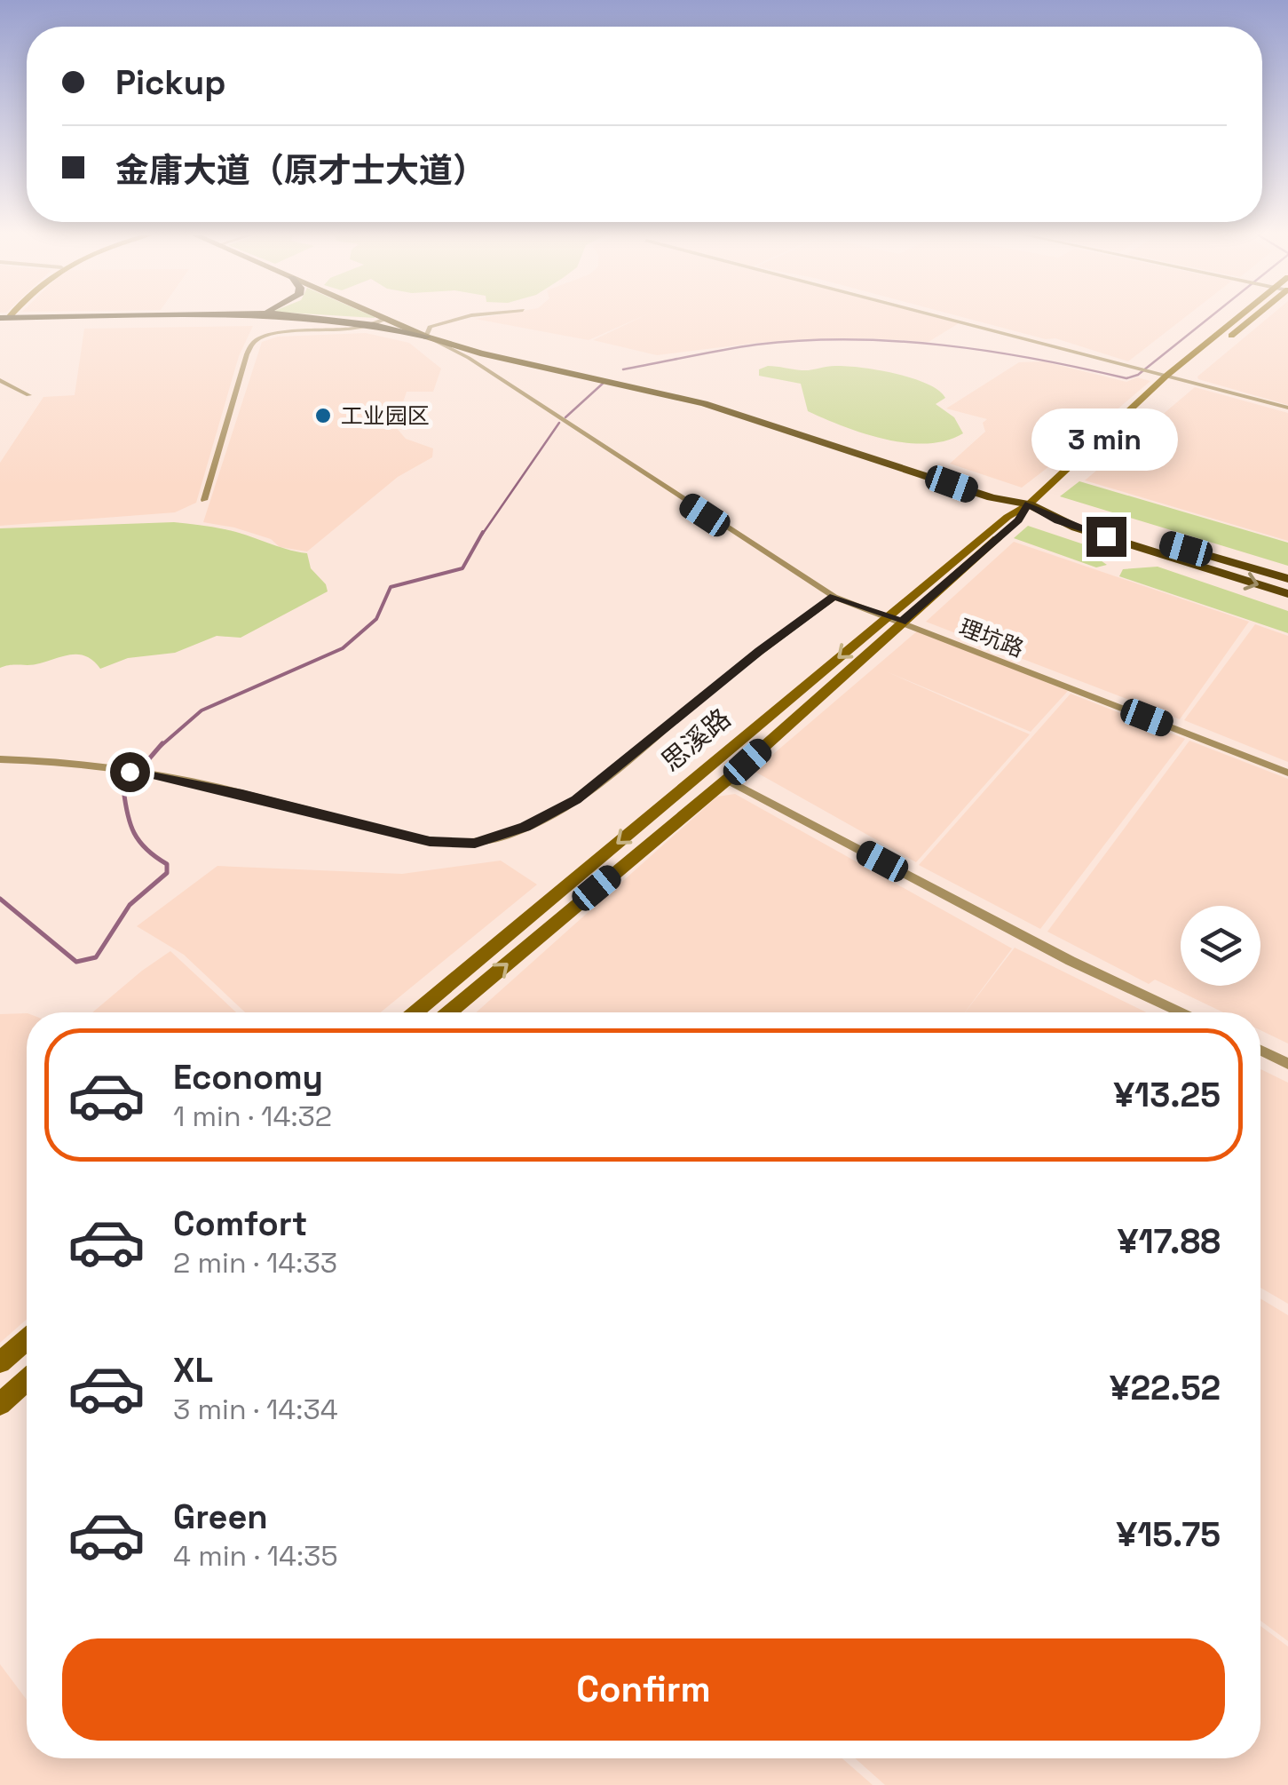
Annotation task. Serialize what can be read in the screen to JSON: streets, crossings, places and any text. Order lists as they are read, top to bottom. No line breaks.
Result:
{"streets":{"street":["理坑路","思溪路"]},"crossings":[["理坑路","思溪路"]],"places":["工业园区"],"page":{"banner":["Pickup","金庸大道（原才士大道）"],"bubble":"3 min","list":[{"name":"Economy","note":"1 min · 14:32","value":"¥13.25"},{"name":"Comfort","note":"2 min · 14:33","value":"¥17.88"},{"name":"XL","note":"3 min · 14:34","value":"¥22.52"},{"name":"Green","note":"4 min · 14:35","value":"¥15.75"}],"buttons":"Confirm"}}
